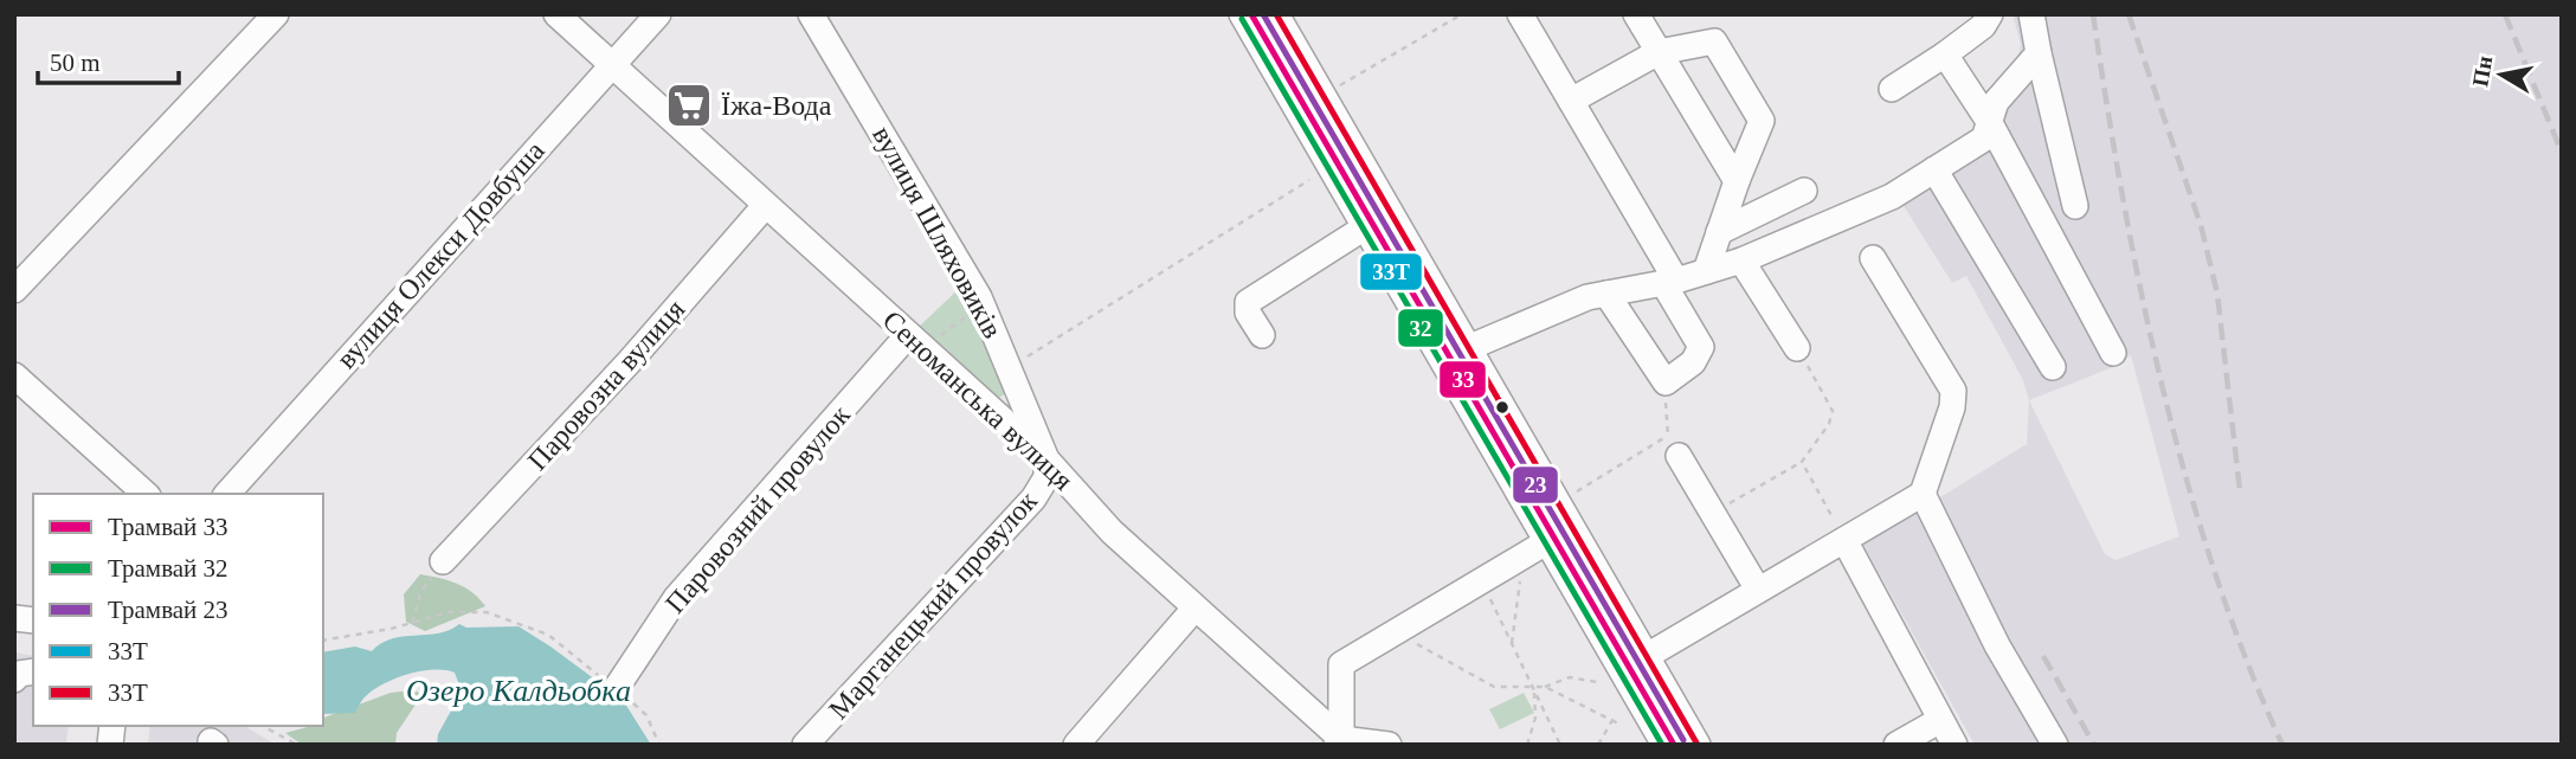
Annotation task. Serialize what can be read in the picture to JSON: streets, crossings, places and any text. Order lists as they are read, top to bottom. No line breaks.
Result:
{"streets":{"street":["вулиця Шляховиків","вулиця Олекси Довбуша","Паровозна вулиця","Сеноманська вулиця","Паровозний провулок","Марганецький провулок"]},"crossings":[["вулиця Шляховиків","Сеноманська вулиця"],["вулиця Шляховиків","Марганецький провулок"],["вулиця Олекси Довбуша","Сеноманська вулиця"],["Паровозна вулиця","Сеноманська вулиця"],["Сеноманська вулиця","Паровозний провулок"],["Сеноманська вулиця","Марганецький провулок"]],"water":["Озеро Калдьобка"],"places":{"supermarket":["Їжа-Вода"]},"lines":["tram line 33","tram line 23","transit line 33Т","transit line 33T","tram line 32"],"legend":["Трамвай 33","Трамвай 32","Трамвай 23","33Т","33T"],"scale_bar":"50 m","north":"left"}
